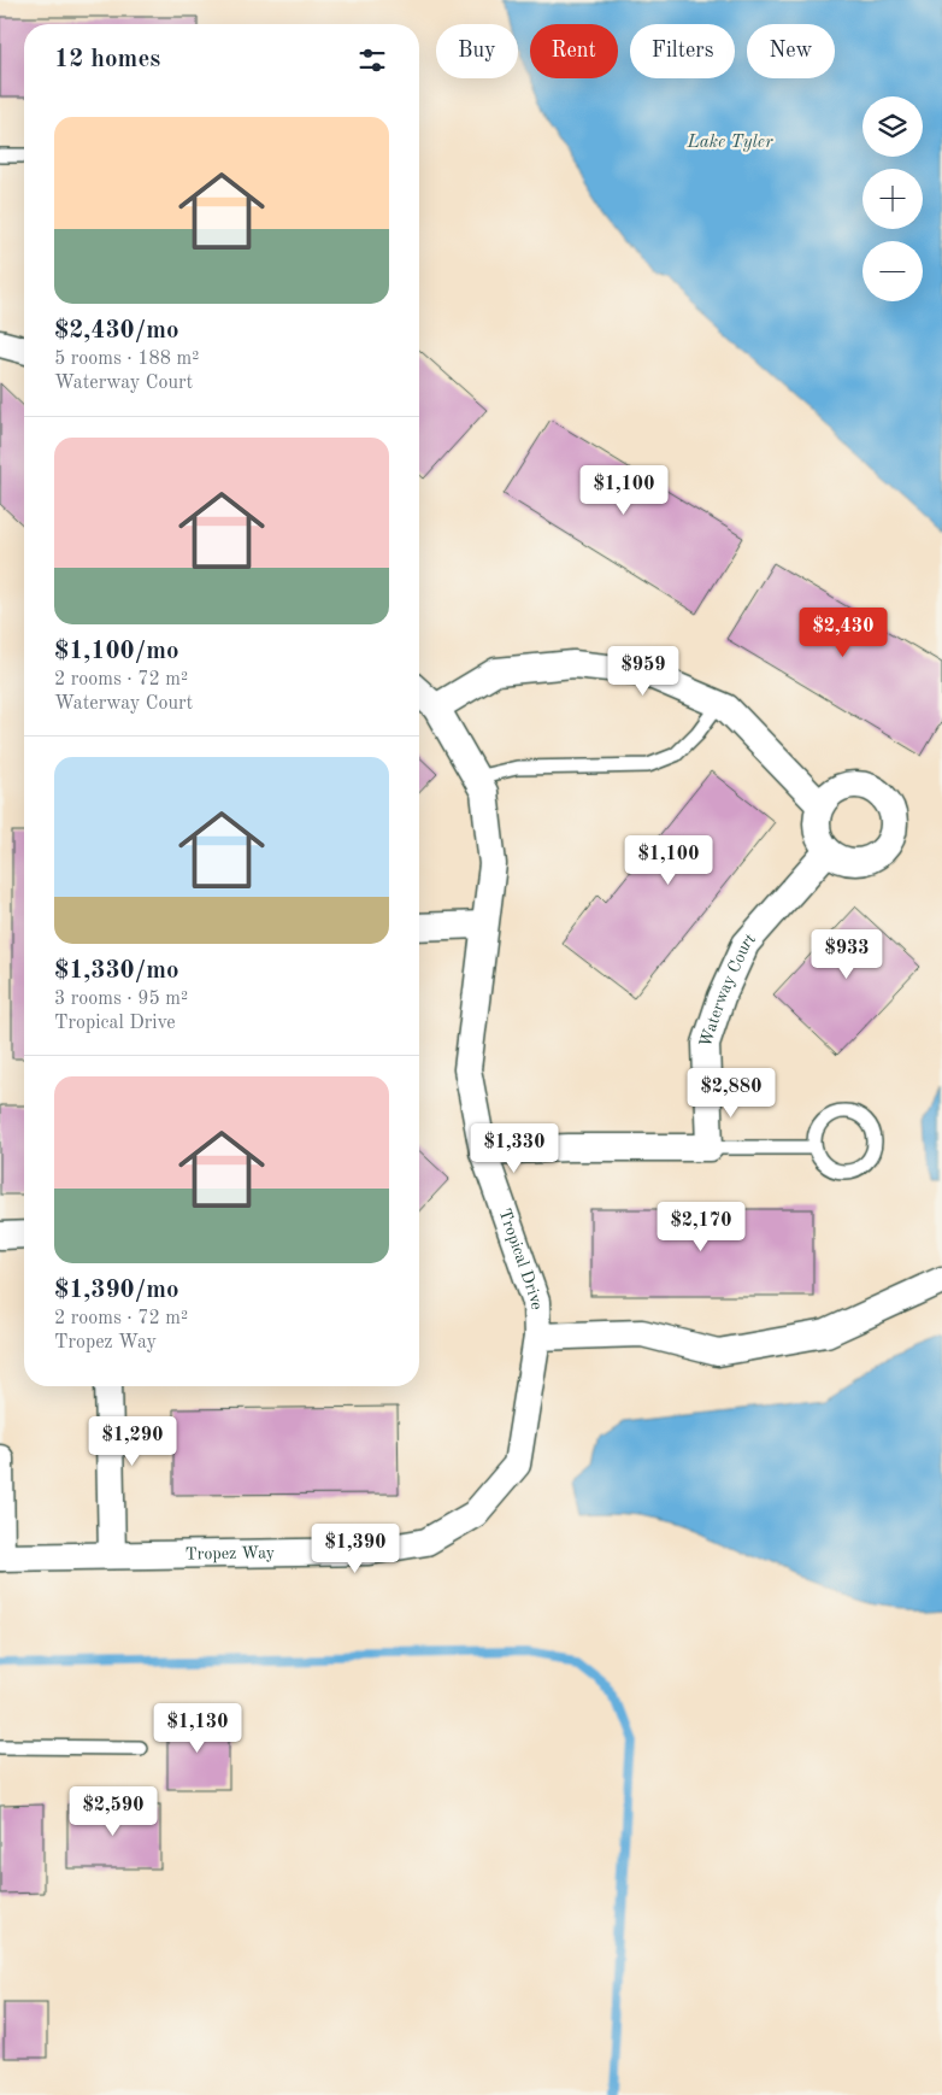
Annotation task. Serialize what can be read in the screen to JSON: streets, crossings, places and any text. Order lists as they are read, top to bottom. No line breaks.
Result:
{"streets":{"street":["Waterway Court","Tropical Drive","Tropez Way"]},"crossings":[["Tropical Drive","Tropez Way"]],"water":["Lake Tyler"],"page":{"chip":["Buy","Rent","Filters","New"],"heading":"12 homes","map_buttons":["+","−"],"list":[{"name":"$2,430/mo","note":"5 rooms · 188 m² · Waterway Court"},{"name":"$1,100/mo","note":"2 rooms · 72 m² · Waterway Court"},{"name":"$1,330/mo","note":"3 rooms · 95 m² · Tropical Drive"},{"name":"$1,390/mo","note":"2 rooms · 72 m² · Tropez Way"}],"price":["$1,100","$2,430","$959","$1,100","$933","$2,880","$1,330","$2,170","$1,290","$1,390","$1,130","$2,590"]}}
